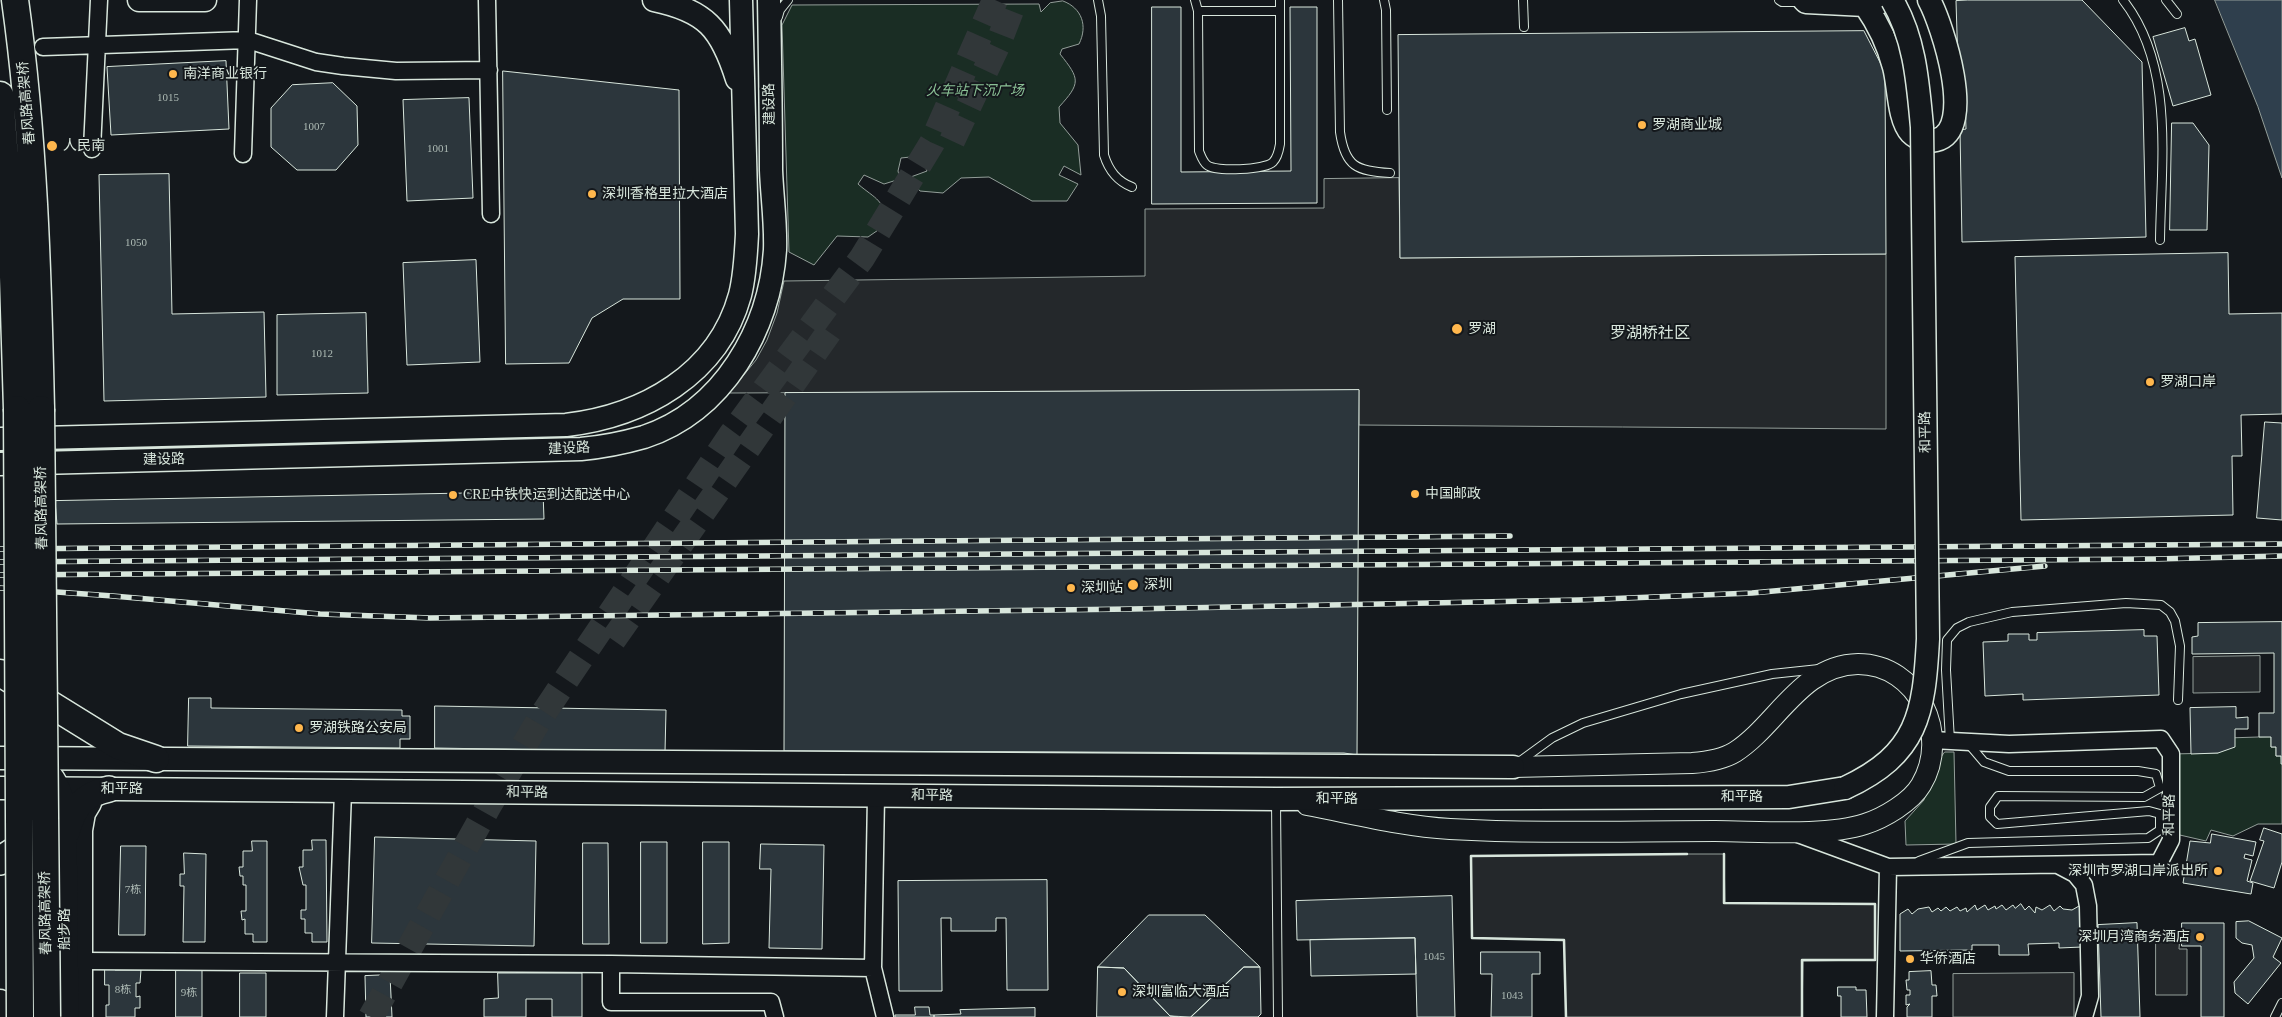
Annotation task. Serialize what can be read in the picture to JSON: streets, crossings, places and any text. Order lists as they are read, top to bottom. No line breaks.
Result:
{"streets":{"highway":["春风路高架桥"],"main road":["建设路","和平路","船步路"]},"crossings":[["和平路","船步路"]],"districts":["罗湖桥社区"],"parks":["火车站下沉广场"],"places":["南洋商业银行","罗湖商业城","人民南","深圳香格里拉大酒店","罗湖","罗湖口岸","中国邮政","CRE中铁快运到达配送中心","深圳","深圳站","罗湖铁路公安局","深圳市罗湖口岸派出所","深圳月湾商务酒店","华侨酒店","深圳富临大酒店"],"house_numbers":["1015","1007","1001","1050","1012","7栋","1045","8栋","9栋","1043"]}
